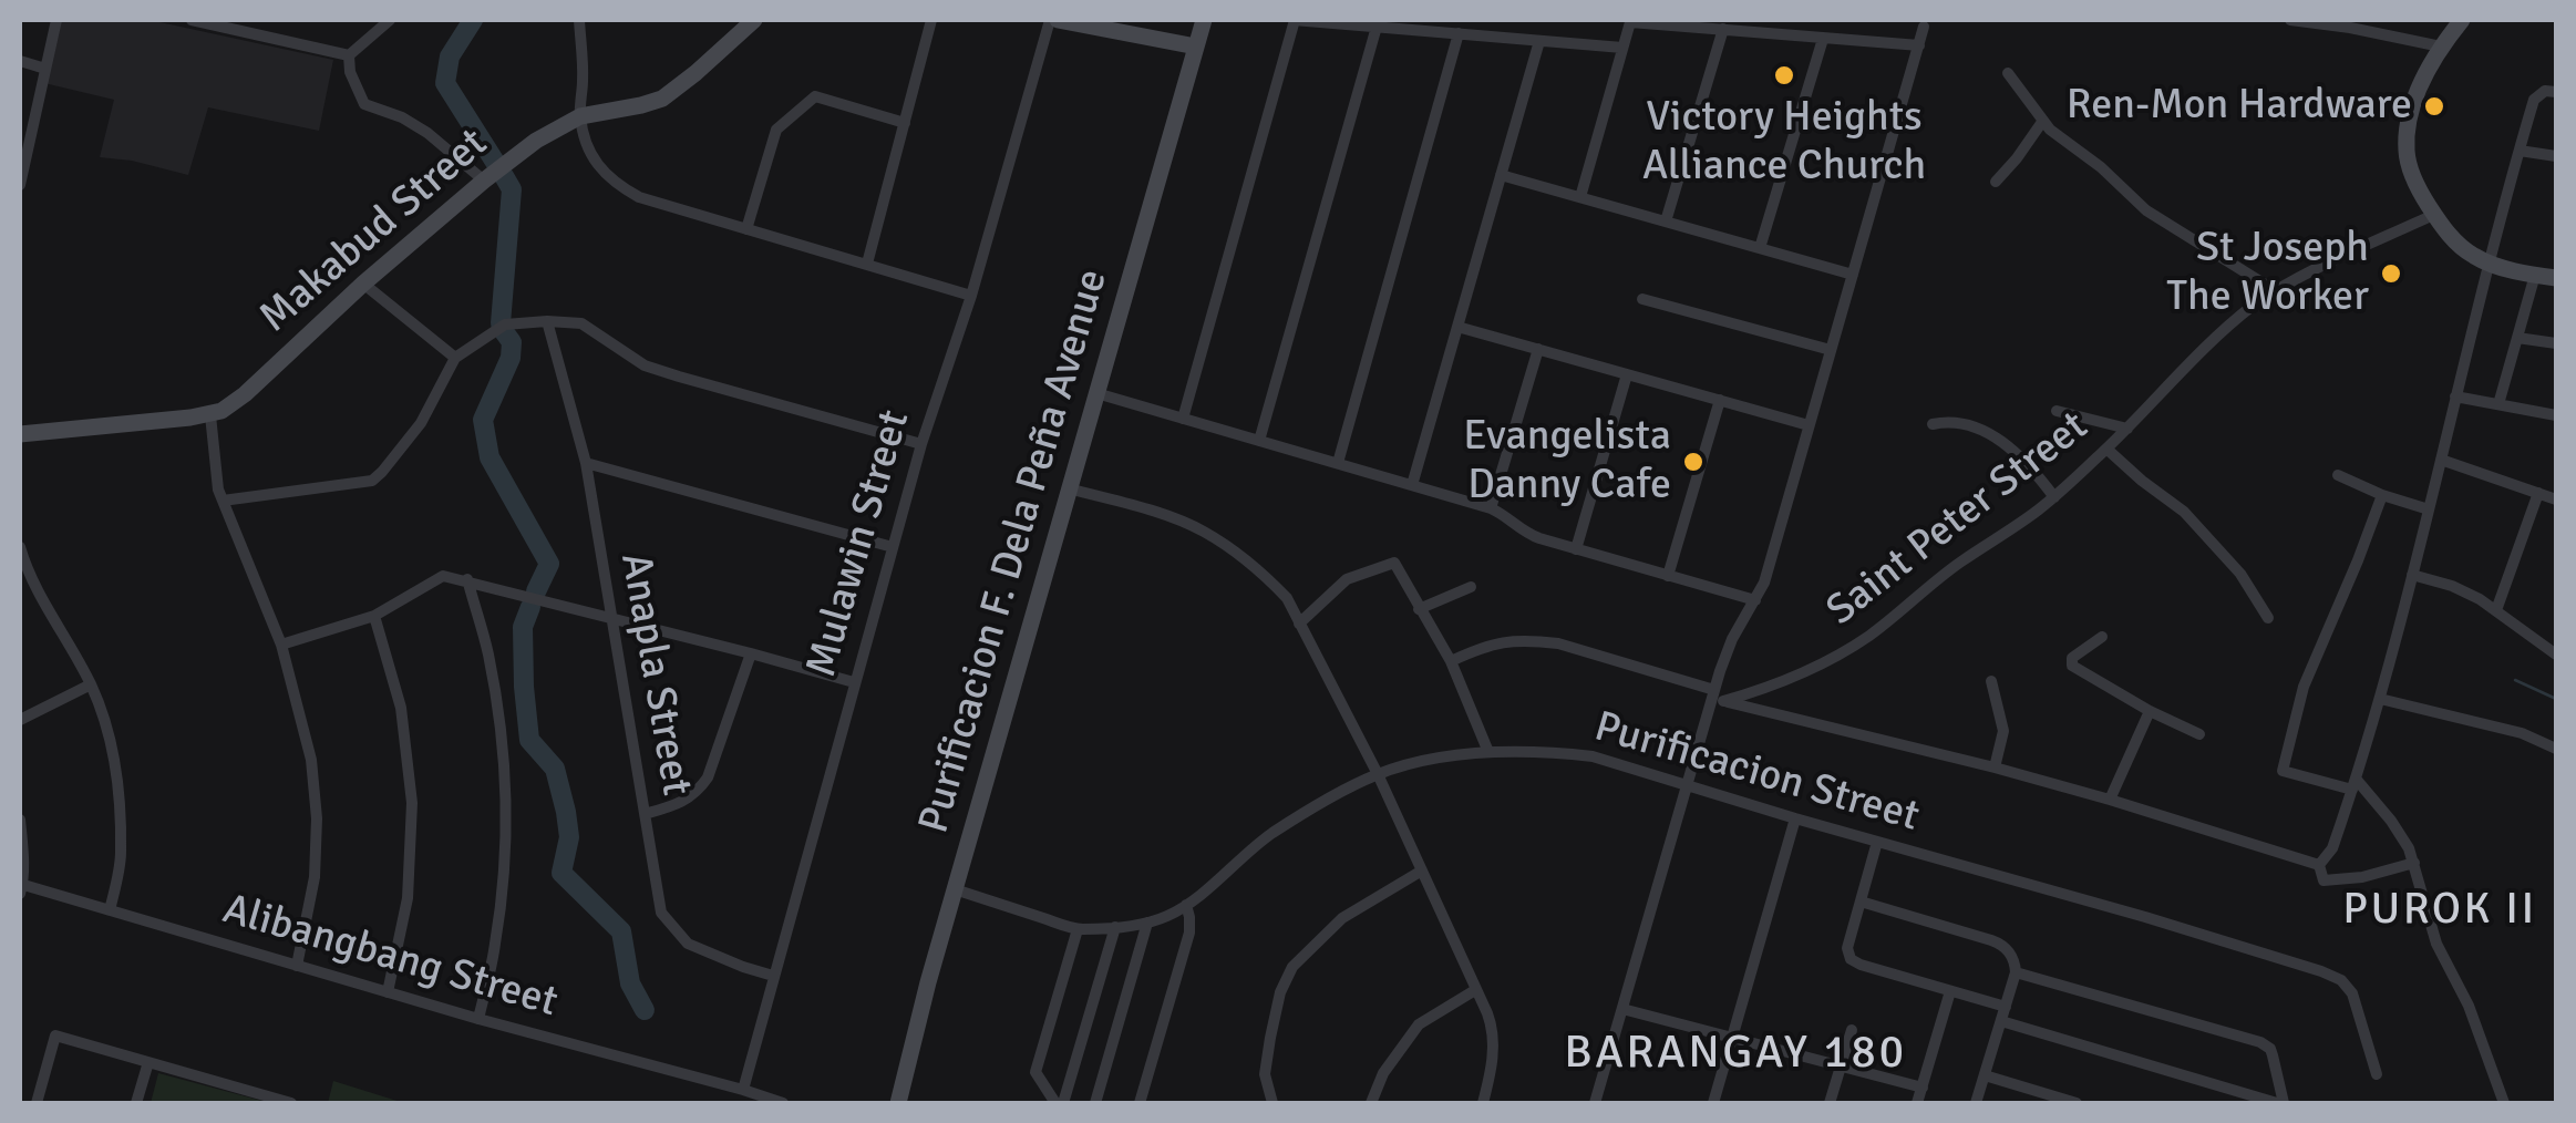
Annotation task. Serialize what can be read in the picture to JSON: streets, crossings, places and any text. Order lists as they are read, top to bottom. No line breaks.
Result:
{"streets":{"street":["Makabud Street","Saint Peter Street","Mulawin Street","Purificacion F. Dela Peña Avenue","Anapla Street","Purificacion Street","Alibangbang Street"]},"crossings":[["Mulawin Street","Anapla Street"],["Mulawin Street","Alibangbang Street"],["Purificacion F. Dela Peña Avenue","Purificacion Street"]],"districts":["PUROK II","BARANGAY 180"],"places":["Victory Heights Alliance Church","Ren-Mon Hardware","St Joseph The Worker","Evangelista Danny Cafe"]}
